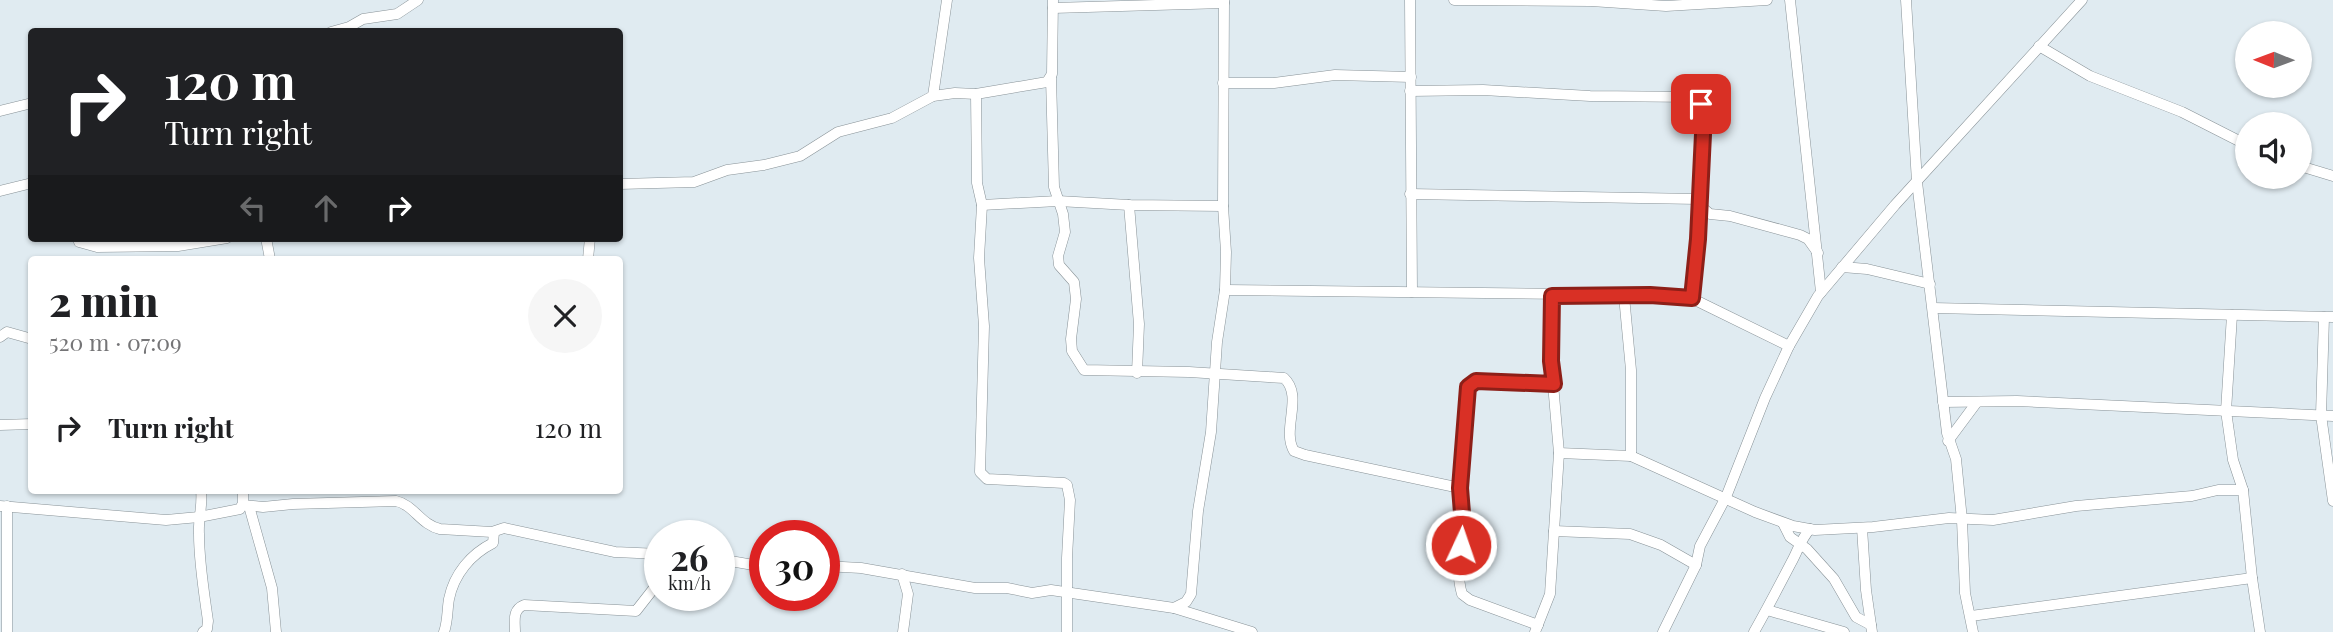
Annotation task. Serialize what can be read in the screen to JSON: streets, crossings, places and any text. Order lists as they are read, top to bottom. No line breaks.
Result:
{"north":"left","page":{"turn":["120 m","Turn right"],"heading":["2 min","520 m · 07:09"],"list":[{"name":"Turn right","value":"120 m"}],"speed":"26 km/h","limit":"30"}}
